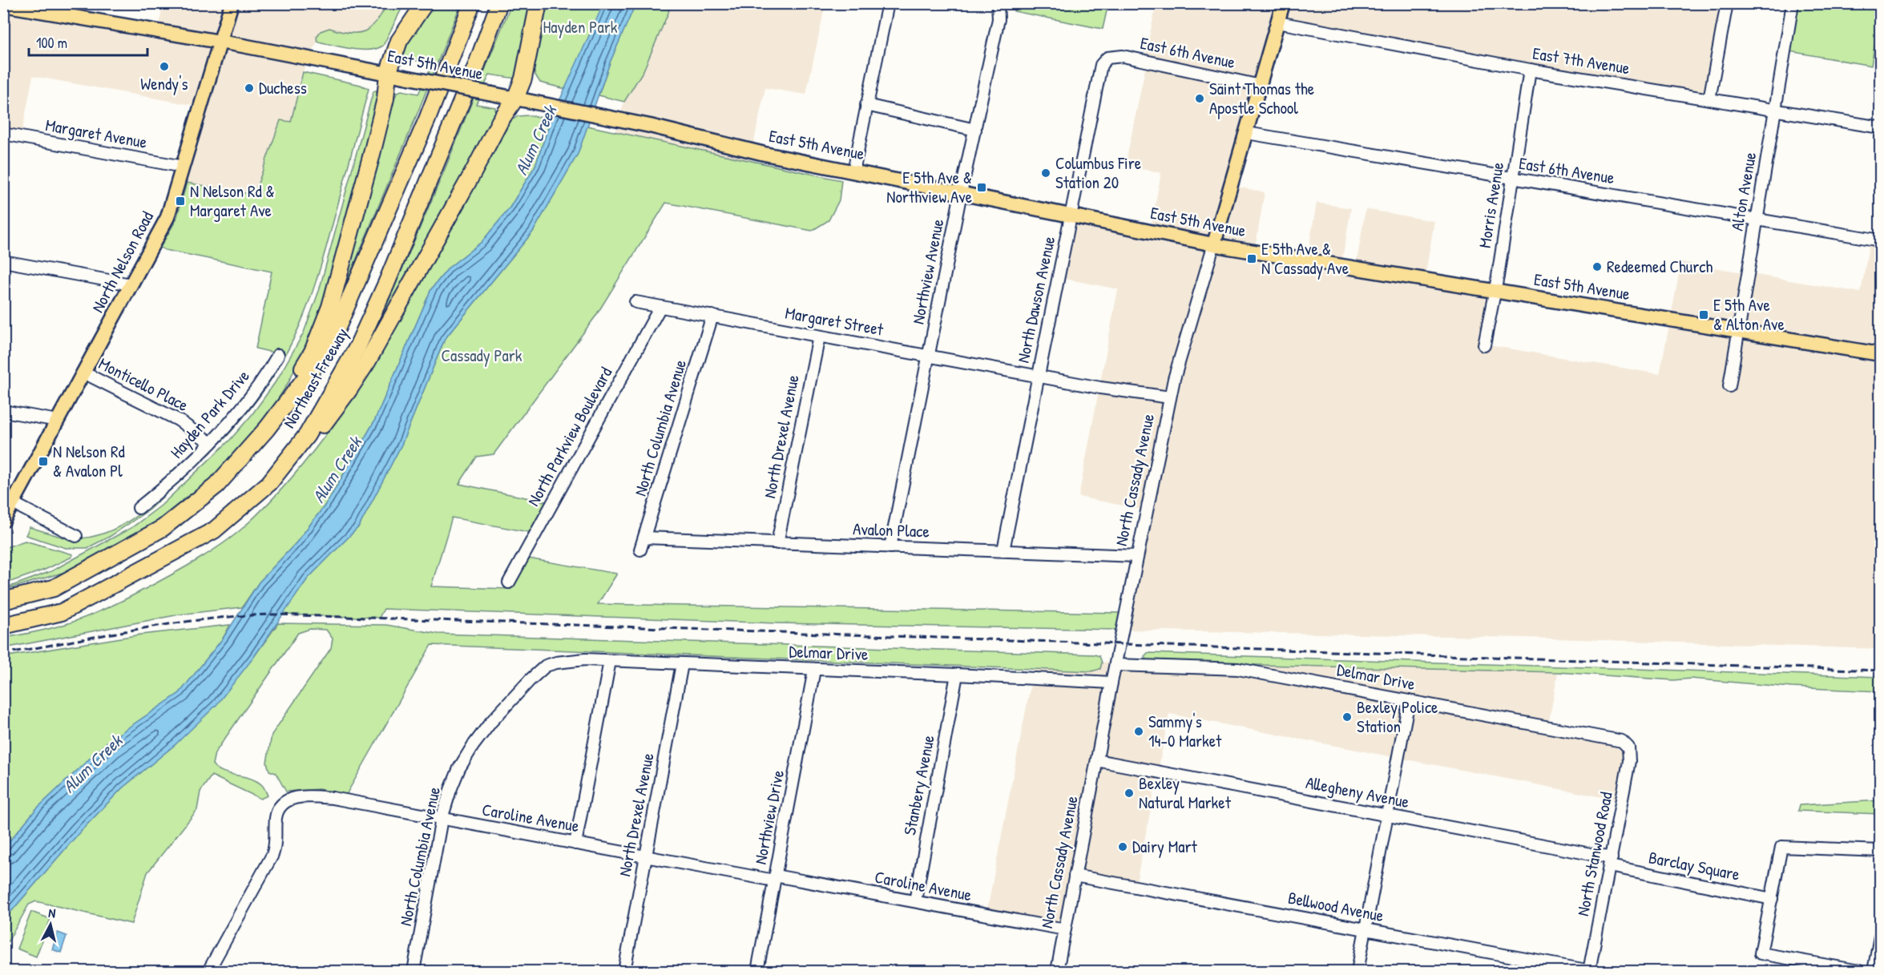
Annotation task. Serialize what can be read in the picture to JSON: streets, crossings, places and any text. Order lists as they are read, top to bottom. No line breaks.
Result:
{"streets":{"highway":["Northeast Freeway"],"main road":["East 5th Avenue","North Nelson Road","North Cassady Avenue"],"street":["East 6th Avenue","East 7th Avenue","Margaret Avenue","Alton Avenue","Morris Avenue","Northview Avenue","North Dawson Avenue","Margaret Street","Monticello Place","Hayden Park Drive","North Columbia Avenue","North Parkview Boulevard","North Drexel Avenue","Avalon Place","Delmar Drive","Stanbery Avenue","Allegheny Avenue","Northview Drive","Caroline Avenue","North Stanwood Road","Barclay Square","Bellwood Avenue"]},"crossings":[["East 6th Avenue","Alton Avenue"],["East 6th Avenue","Morris Avenue"],["East 6th Avenue","North Dawson Avenue"],["East 6th Avenue","North Cassady Avenue"],["East 7th Avenue","Alton Avenue"],["East 7th Avenue","Morris Avenue"],["East 7th Avenue","North Cassady Avenue"],["East 5th Avenue","Alton Avenue"],["East 5th Avenue","Morris Avenue"],["East 5th Avenue","North Nelson Road"],["East 5th Avenue","Northview Avenue"],["East 5th Avenue","North Dawson Avenue"],["East 5th Avenue","North Cassady Avenue"],["Margaret Avenue","North Nelson Road"],["North Nelson Road","Monticello Place"],["Northview Avenue","Margaret Street"],["Northview Avenue","Avalon Place"],["North Dawson Avenue","Margaret Street"],["North Dawson Avenue","Avalon Place"],["Margaret Street","North Columbia Avenue"],["Margaret Street","North Parkview Boulevard"],["Margaret Street","North Drexel Avenue"],["Margaret Street","North Cassady Avenue"],["Monticello Place","Hayden Park Drive"],["North Columbia Avenue","Avalon Place"],["North Columbia Avenue","Delmar Drive"],["North Columbia Avenue","Caroline Avenue"],["North Drexel Avenue","Avalon Place"],["North Drexel Avenue","Delmar Drive"],["North Drexel Avenue","Caroline Avenue"],["North Cassady Avenue","Avalon Place"],["North Cassady Avenue","Delmar Drive"],["North Cassady Avenue","Allegheny Avenue"],["North Cassady Avenue","Caroline Avenue"],["North Cassady Avenue","Bellwood Avenue"],["Delmar Drive","Stanbery Avenue"],["Delmar Drive","Northview Drive"],["Delmar Drive","North Stanwood Road"],["Stanbery Avenue","Caroline Avenue"],["Allegheny Avenue","North Stanwood Road"],["Allegheny Avenue","Barclay Square"],["Northview Drive","Caroline Avenue"],["North Stanwood Road","Barclay Square"],["North Stanwood Road","Bellwood Avenue"]],"water":["Alum Creek"],"parks":["Hayden Park","Cassady Park"],"places":{"other":["Wendy's","Duchess","Saint Thomas the Apostle School","Columbus Fire Station 20","Redeemed Church","Bexley Police Station","Sammy's 14-0 Market","Bexley Natural Market","Dairy Mart"],"transit":["E 5th Ave & Northview Ave","N Nelson Rd & Margaret Ave","E 5th Ave & N Cassady Ave","E 5th Ave & Alton Ave","N Nelson Rd & Avalon Pl"]},"scale_bar":"100 m","north":"top"}
